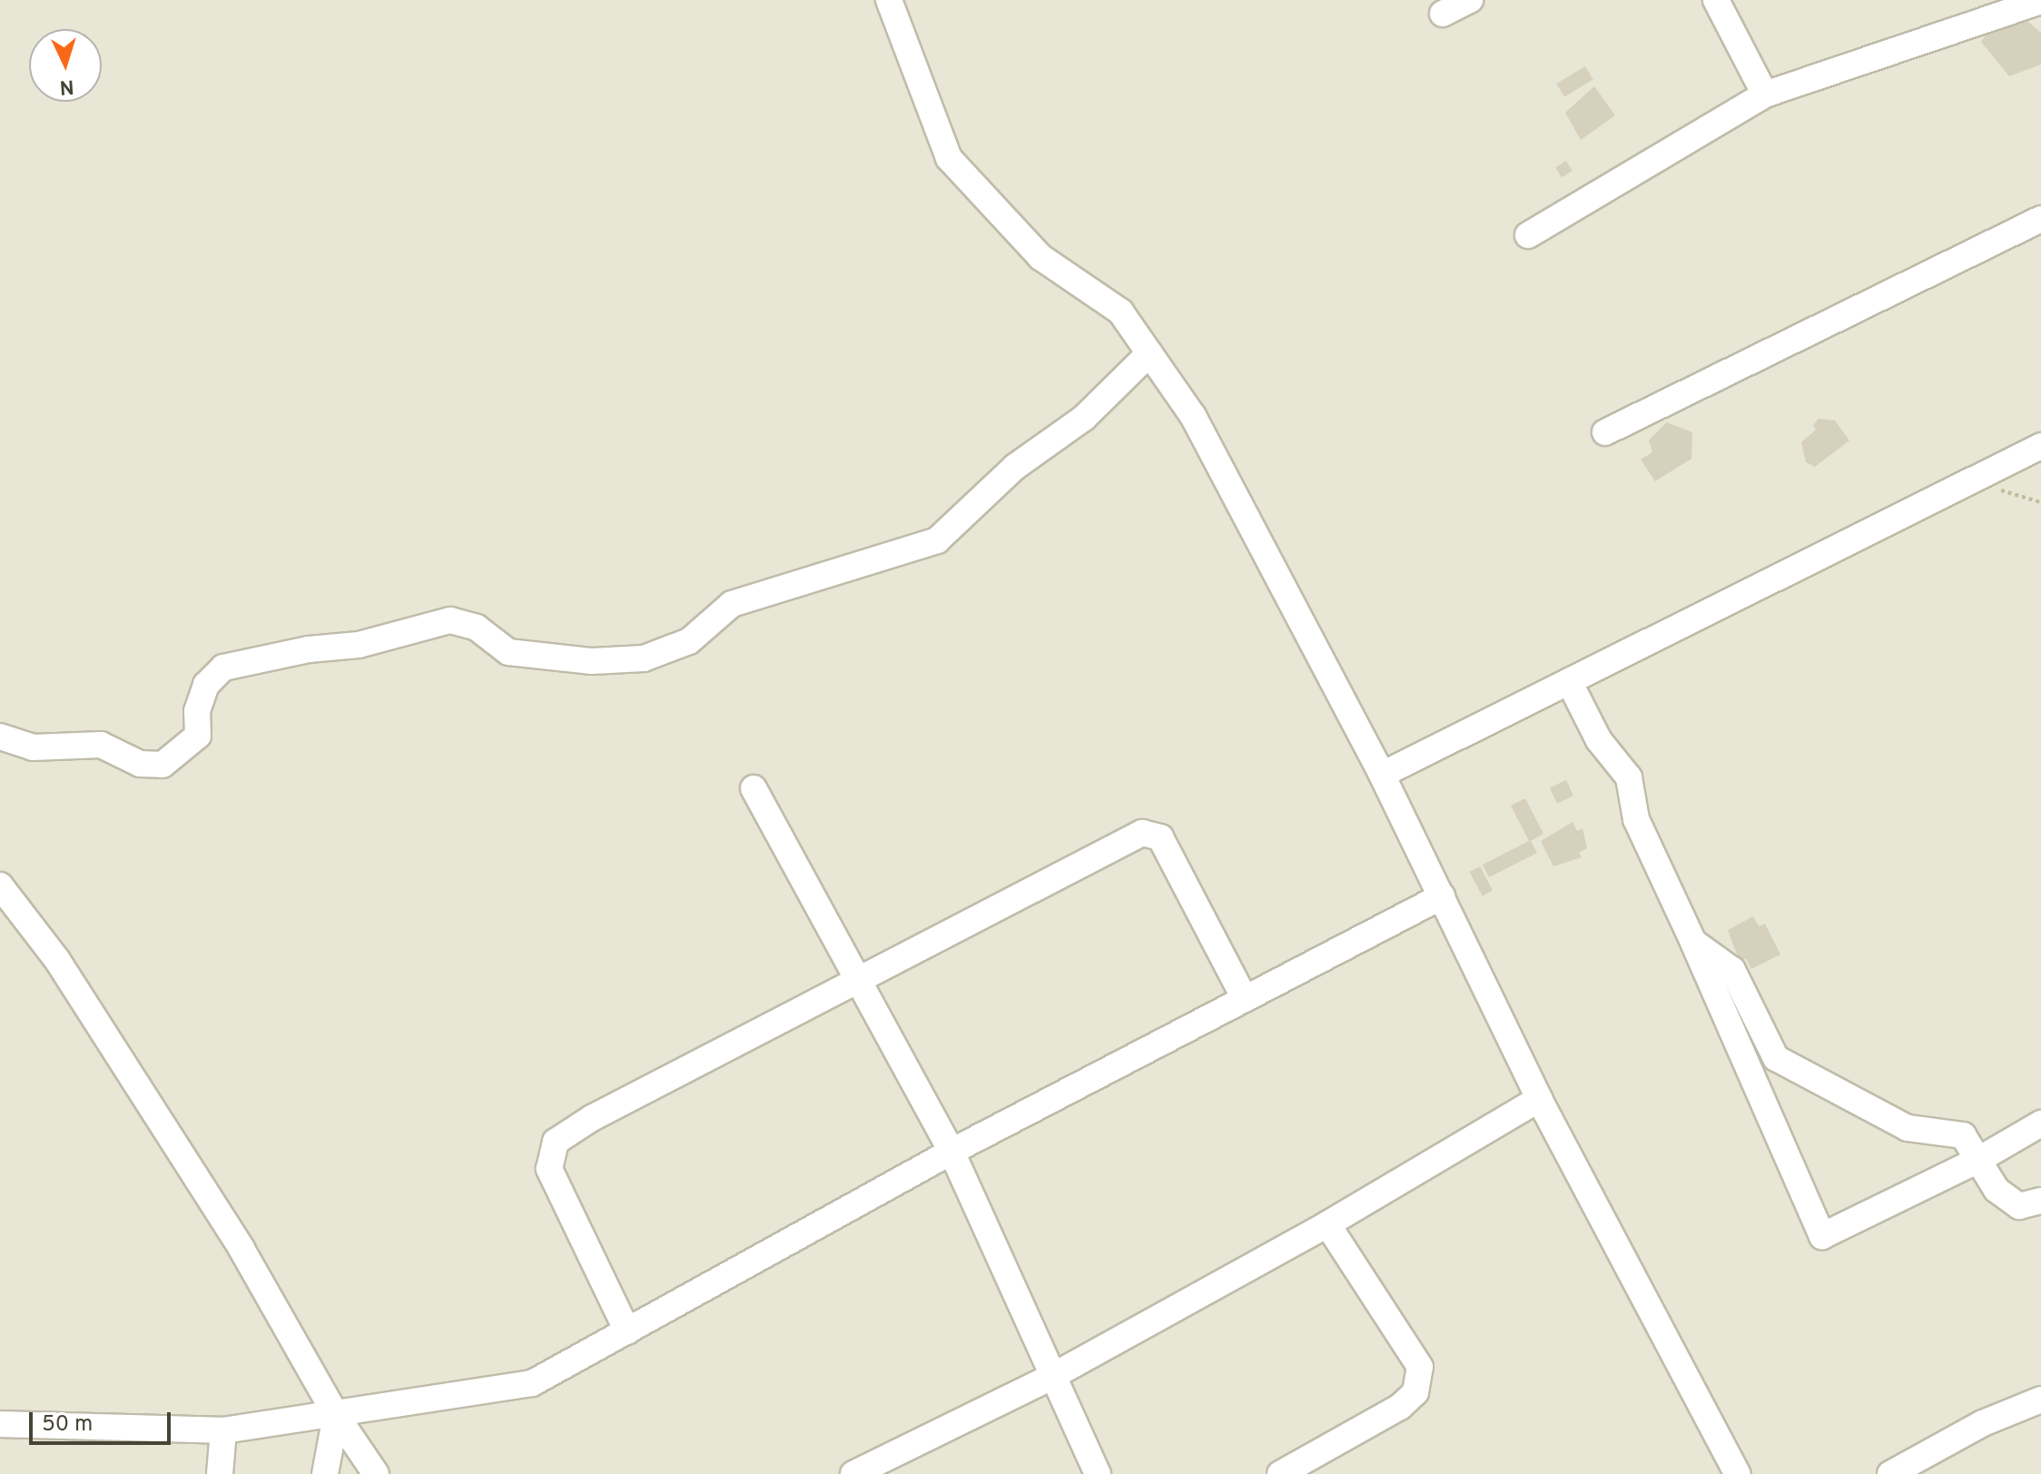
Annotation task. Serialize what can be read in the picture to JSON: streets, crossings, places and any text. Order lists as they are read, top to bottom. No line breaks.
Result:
{"scale_bar":"50 m","north":"bottom"}
